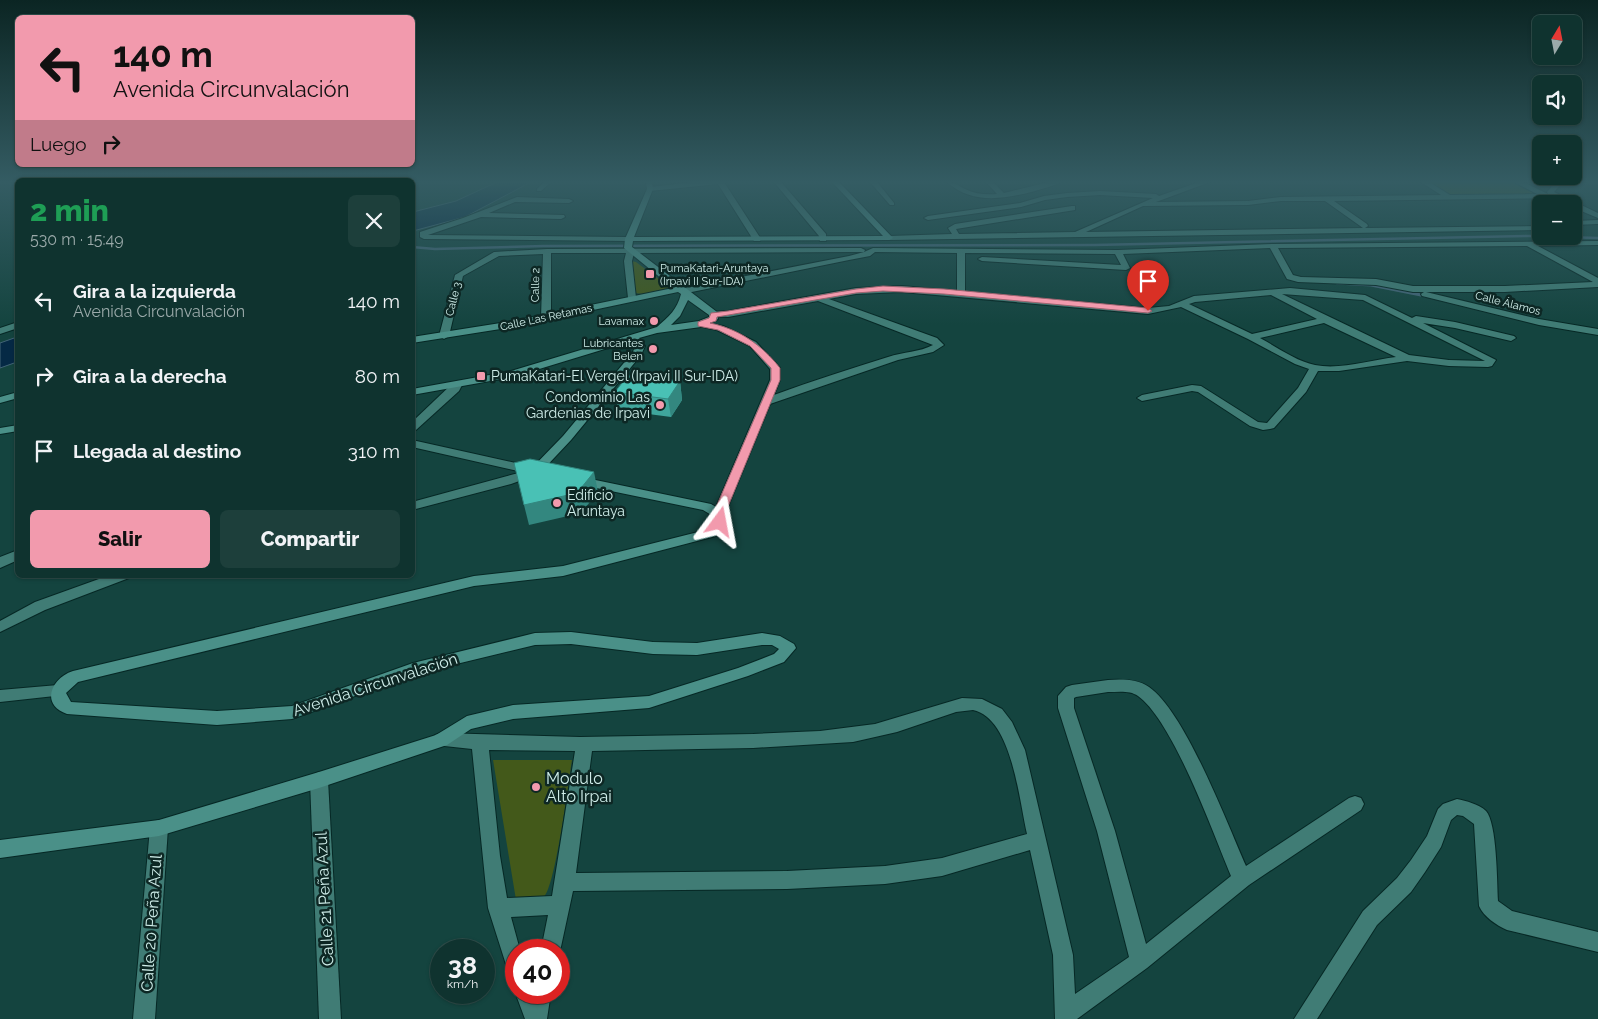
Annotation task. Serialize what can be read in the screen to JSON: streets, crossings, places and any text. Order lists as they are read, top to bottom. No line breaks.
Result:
{"streets":{"street":["Calle 2","Calle 3","Calle Álamos","Calle Las Retamas","Avenida Circunvalación","Calle 21 Peña Azul","Calle 20 Peña Azul"]},"crossings":[["Calle 2","Calle 3"],["Calle 2","Calle Las Retamas"],["Calle 3","Calle Las Retamas"],["Avenida Circunvalación","Calle 21 Peña Azul"],["Avenida Circunvalación","Calle 20 Peña Azul"]],"places":{"transit":["PumaKatari-Aruntaya (Irpavi II Sur-IDA)","PumaKatari-El Vergel (Irpavi II Sur-IDA)"],"other":["Lavamax","Lubricantes Belen","Condominio Las Gardenias de Irpavi","Edificio Aruntaya","Modulo Alto Irpai"]},"north":"top","page":{"map_buttons":["+","−"],"turn":["140 m","Avenida Circunvalación"],"then":"Luego","heading":["2 min","530 m · 15:49"],"list":[{"name":"Gira a la izquierda","note":"Avenida Circunvalación","value":"140 m"},{"name":"Gira a la derecha","value":"80 m"},{"name":"Llegada al destino","value":"310 m"}],"buttons":["Salir","Compartir"],"speed":"38 km/h","limit":"40"}}
